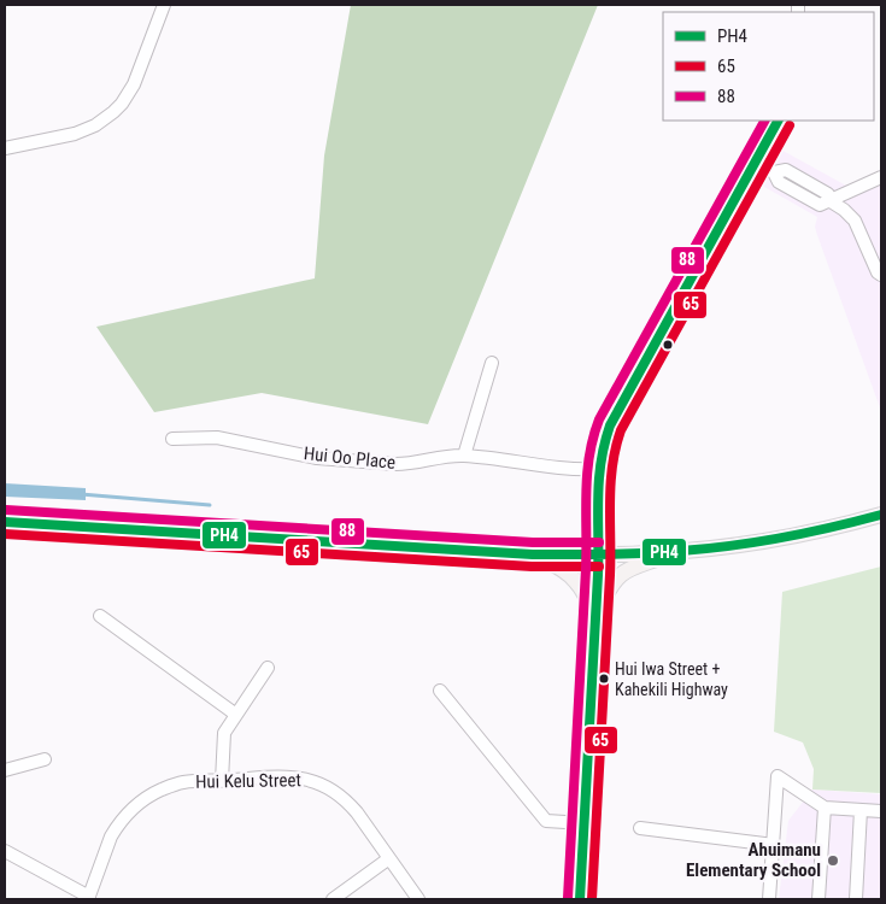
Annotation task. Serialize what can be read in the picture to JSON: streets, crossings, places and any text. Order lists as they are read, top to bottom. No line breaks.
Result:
{"streets":{"street":["Hui Oo Place","Hui Kelu Street"]},"places":["Hui Iwa Street + Kahekili Highway","Ahuimanu Elementary School"],"lines":["transit line PH4","transit line 88","transit line 65"],"legend":["PH4","65","88"]}
